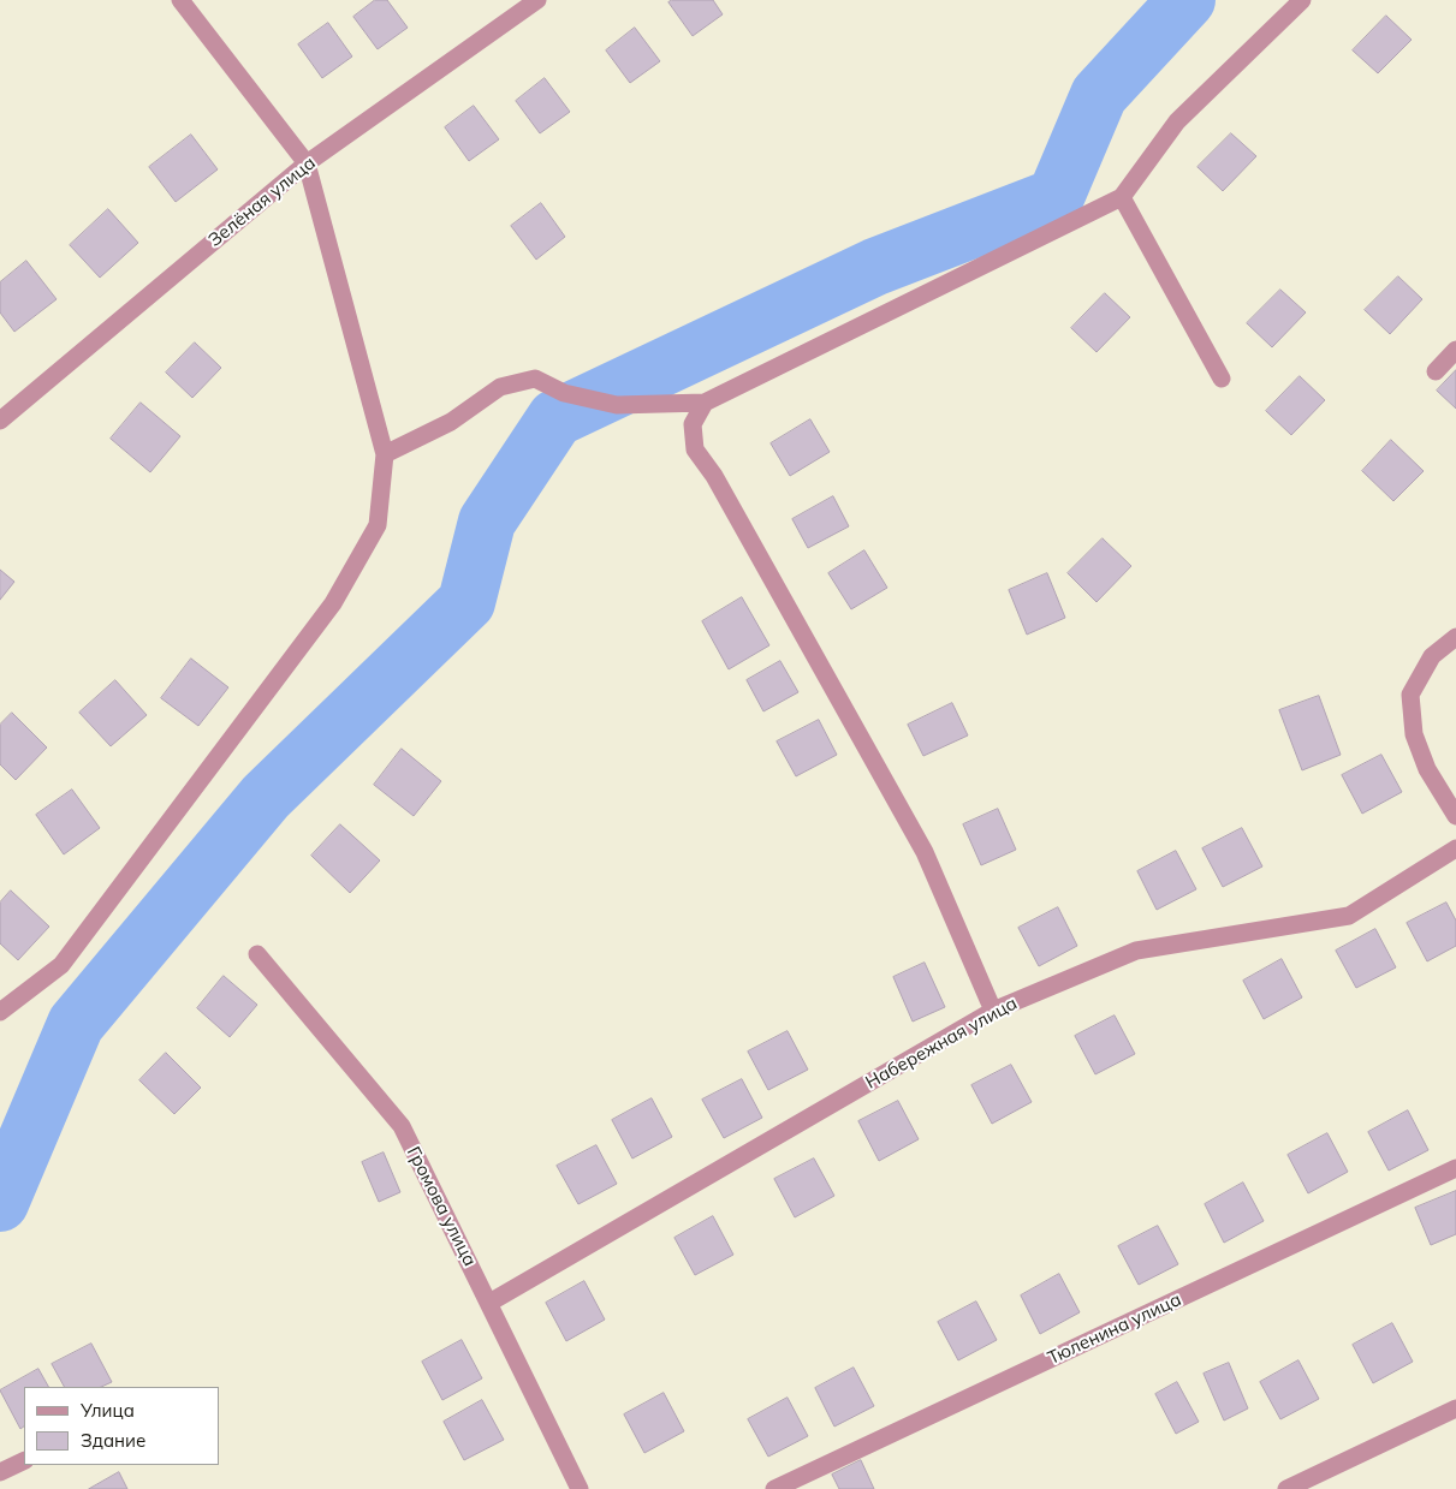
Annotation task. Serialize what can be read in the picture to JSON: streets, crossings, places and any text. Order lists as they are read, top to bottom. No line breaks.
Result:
{"streets":{"street":["Зелёная улица","Набережная улица","Громова улица","Тюленина улица"]},"crossings":[["Набережная улица","Громова улица"]],"legend":["Улица","Здание"]}
